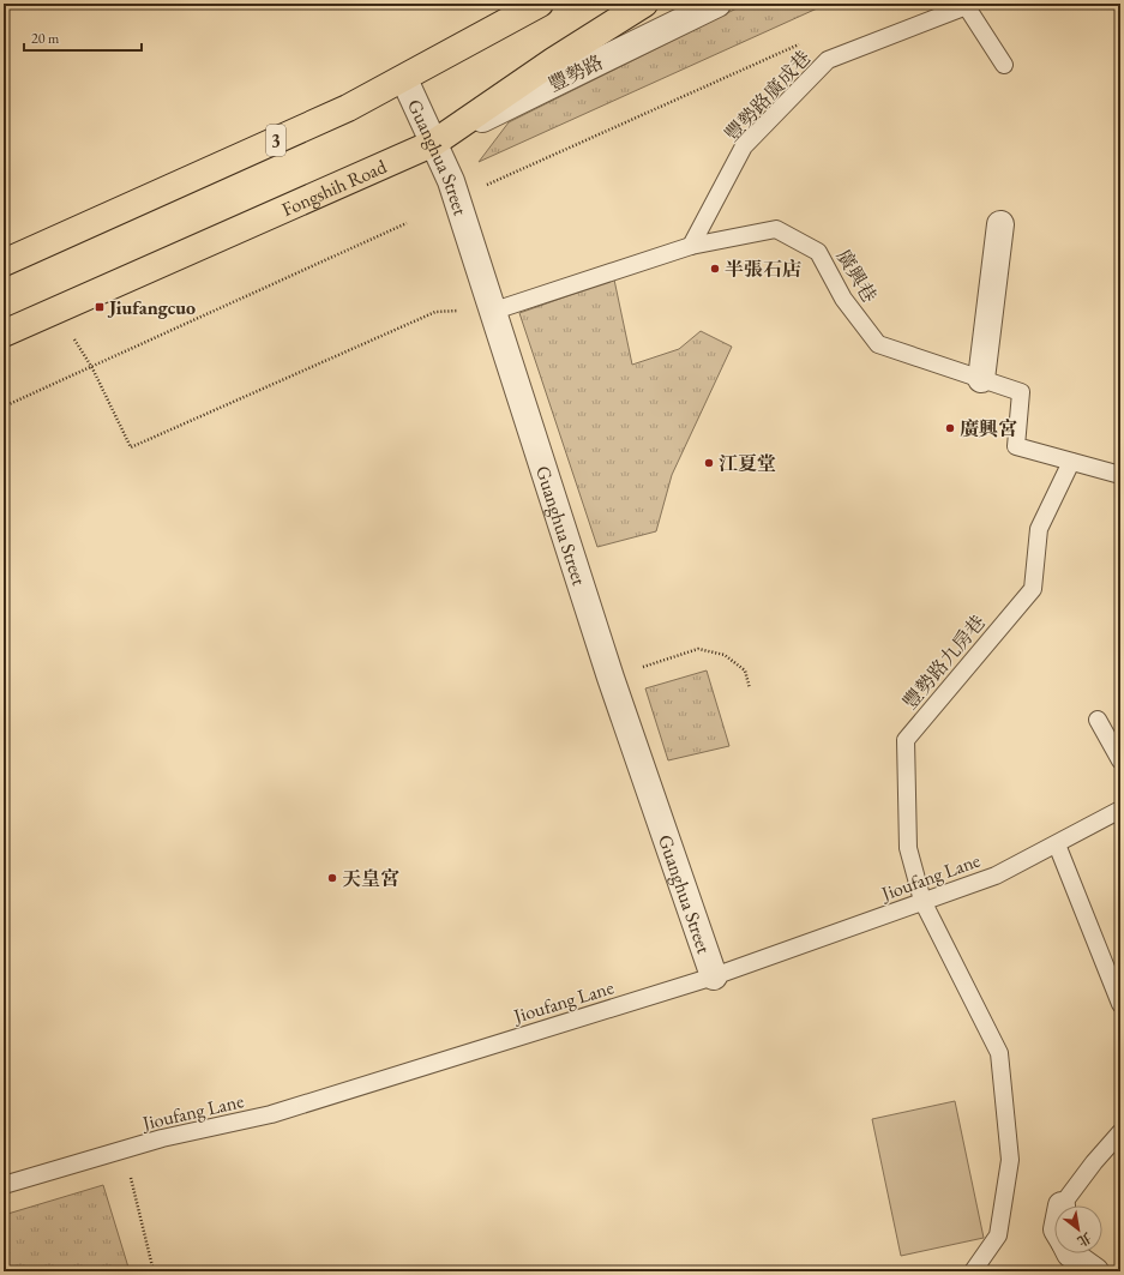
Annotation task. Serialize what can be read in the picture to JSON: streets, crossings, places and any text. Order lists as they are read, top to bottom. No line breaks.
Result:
{"streets":{"main road":["3","Fongshih Road"],"street":["豐勢路","Guanghua Street"],"lane":["豐勢路廣成巷","廣興巷","豐勢路九房巷","Jioufang Lane"]},"crossings":[["豐勢路","Guanghua Street"],["豐勢路","Fongshih Road"],["豐勢路廣成巷","廣興巷"],["3","Guanghua Street"],["Guanghua Street","Fongshih Road"],["Guanghua Street","廣興巷"],["Guanghua Street","Jioufang Lane"],["廣興巷","豐勢路九房巷"],["豐勢路九房巷","Jioufang Lane"]],"places":{"other":["半張石店","廣興宮","江夏堂","天皇宮"],"transit":["Jiufangcuo"]},"scale_bar":"20 m","north":"bottom right"}
